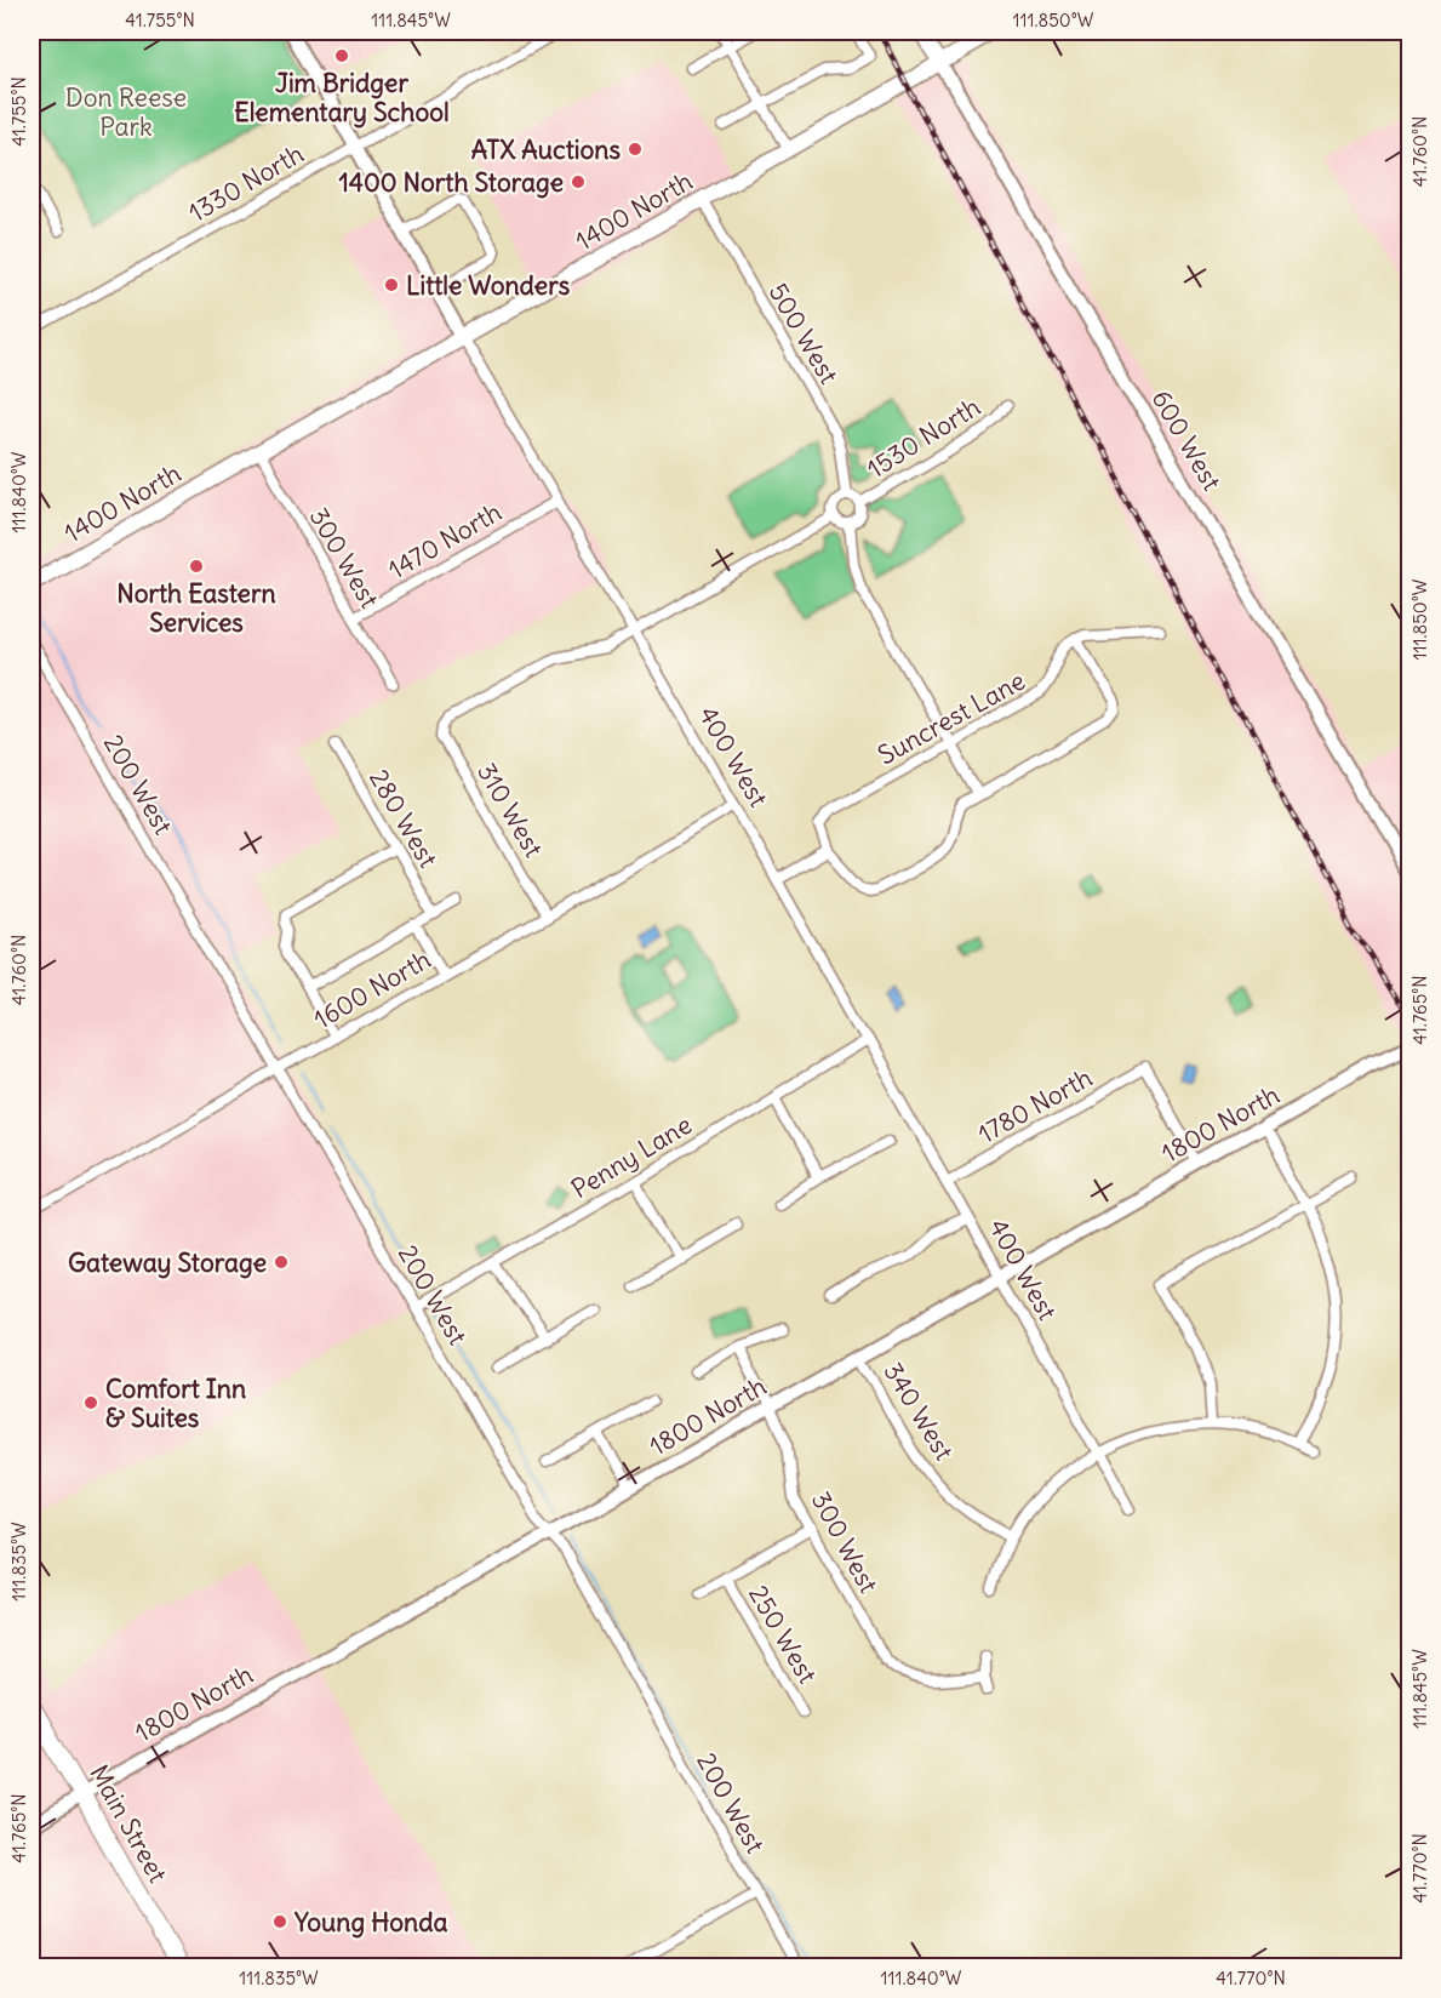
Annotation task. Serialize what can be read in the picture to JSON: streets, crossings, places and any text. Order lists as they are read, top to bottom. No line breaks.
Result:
{"streets":{"main road":["1400 North","600 West","Main Street"],"street":["1330 North","500 West","1530 North","1470 North","300 West","Suncrest Lane","400 West","200 West","310 West","280 West","1600 North","1780 North","1800 North","Penny Lane","340 West","250 West"]},"crossings":[["1330 North","400 West"],["1400 North","500 West"],["1400 North","600 West"],["1400 North","300 West"],["1400 North","400 West"],["500 West","1530 North"],["1470 North","300 West"],["1470 North","400 West"],["300 West","1800 North"],["400 West","310 West"],["400 West","1600 North"],["400 West","1780 North"],["400 West","1800 North"],["400 West","Penny Lane"],["200 West","1600 North"],["200 West","1800 North"],["200 West","Penny Lane"],["310 West","1600 North"],["1780 North","1800 North"],["1800 North","340 West"],["1800 North","Main Street"]],"parks":["Don Reese Park"],"places":["Jim Bridger Elementary School","ATX Auctions","1400 North Storage","Little Wonders","North Eastern Services","Gateway Storage","Comfort Inn & Suites","Young Honda"],"coordinates":["41.755°N","111.845°W","111.850°W","41.760°N","111.840°W","41.765°N","111.835°W","41.770°N"]}
